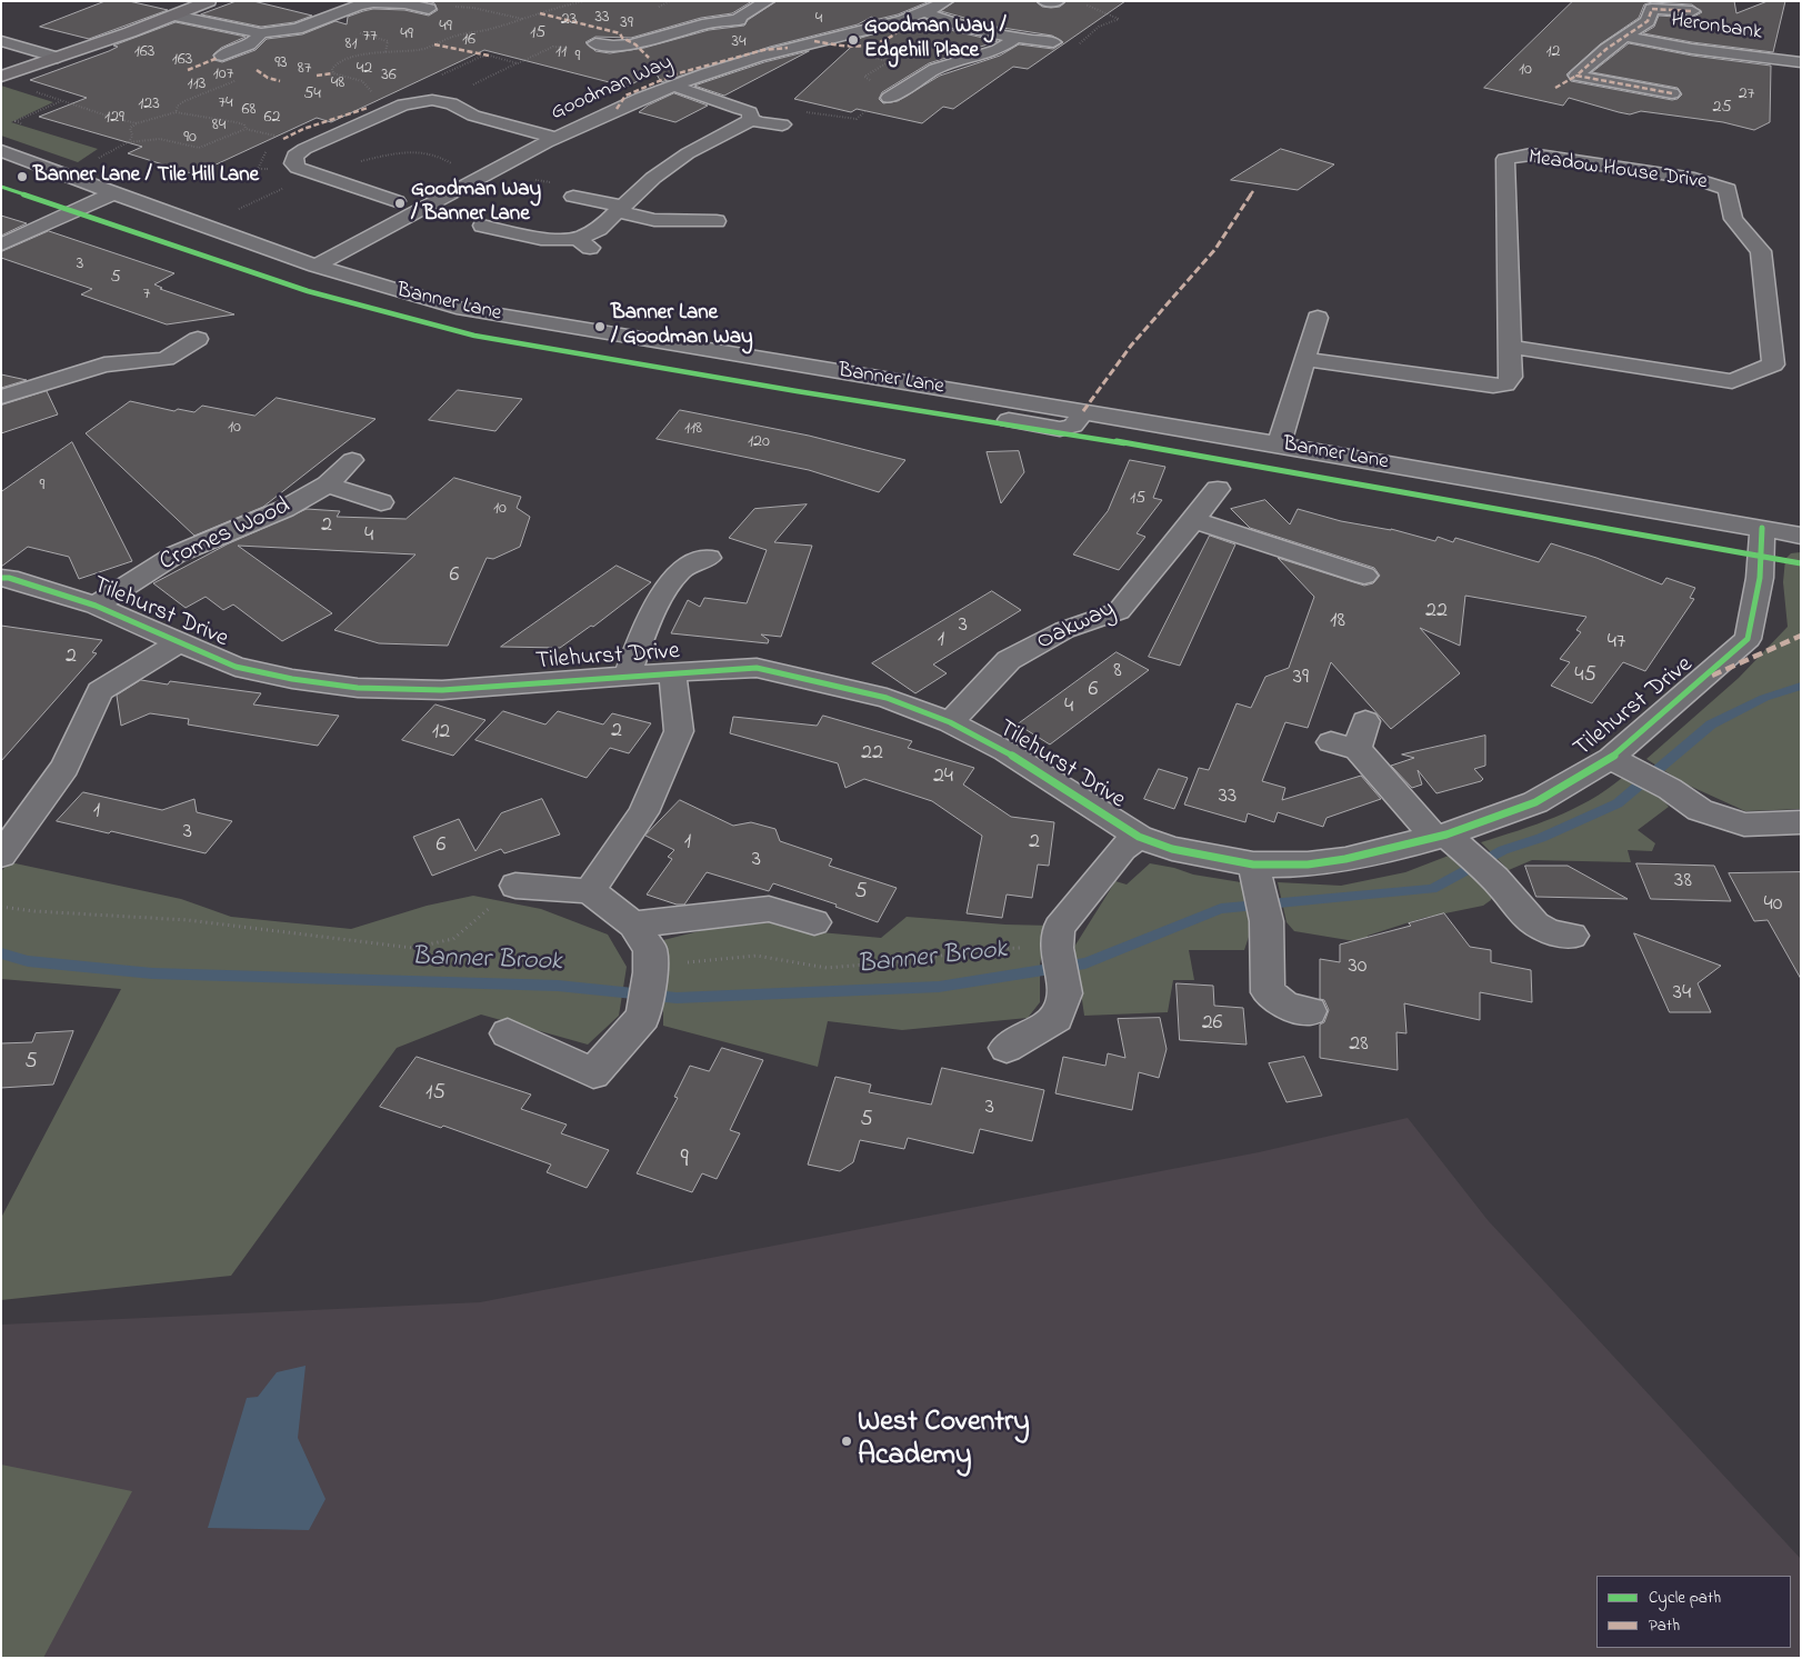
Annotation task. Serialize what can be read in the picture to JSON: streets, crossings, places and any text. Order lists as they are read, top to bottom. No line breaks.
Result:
{"streets":{"street":["Heronbank","Goodman Way","Meadow House Drive","Banner Lane","Cromes Wood","Tilehurst Drive","Oakway"]},"crossings":[["Goodman Way","Banner Lane"],["Banner Lane","Tilehurst Drive"],["Cromes Wood","Tilehurst Drive"],["Tilehurst Drive","Oakway"]],"water":["Banner Brook"],"places":["Goodman Way / Edgehill Place","Banner Lane / Tile Hill Lane","Goodman Way / Banner Lane","Banner Lane / Goodman Way","West Coventry Academy"],"house_numbers":["33","4","23","39","49","15","49","77","16","34","81","163","11","12","9","163","93","87","42","10","107","36","48","113","54","27","74","123","25","68","129","62","84","90","3","5","7","10","118","120","9","15","10","2","4","6","22","18","3","1","47","2","8","45","39","6","4","2","12","22","24","33","1","3","1","2","6","3","38","5","40","30","34","26","28","5","15","3","5","9"],"legend":["Cycle path","Path"]}
